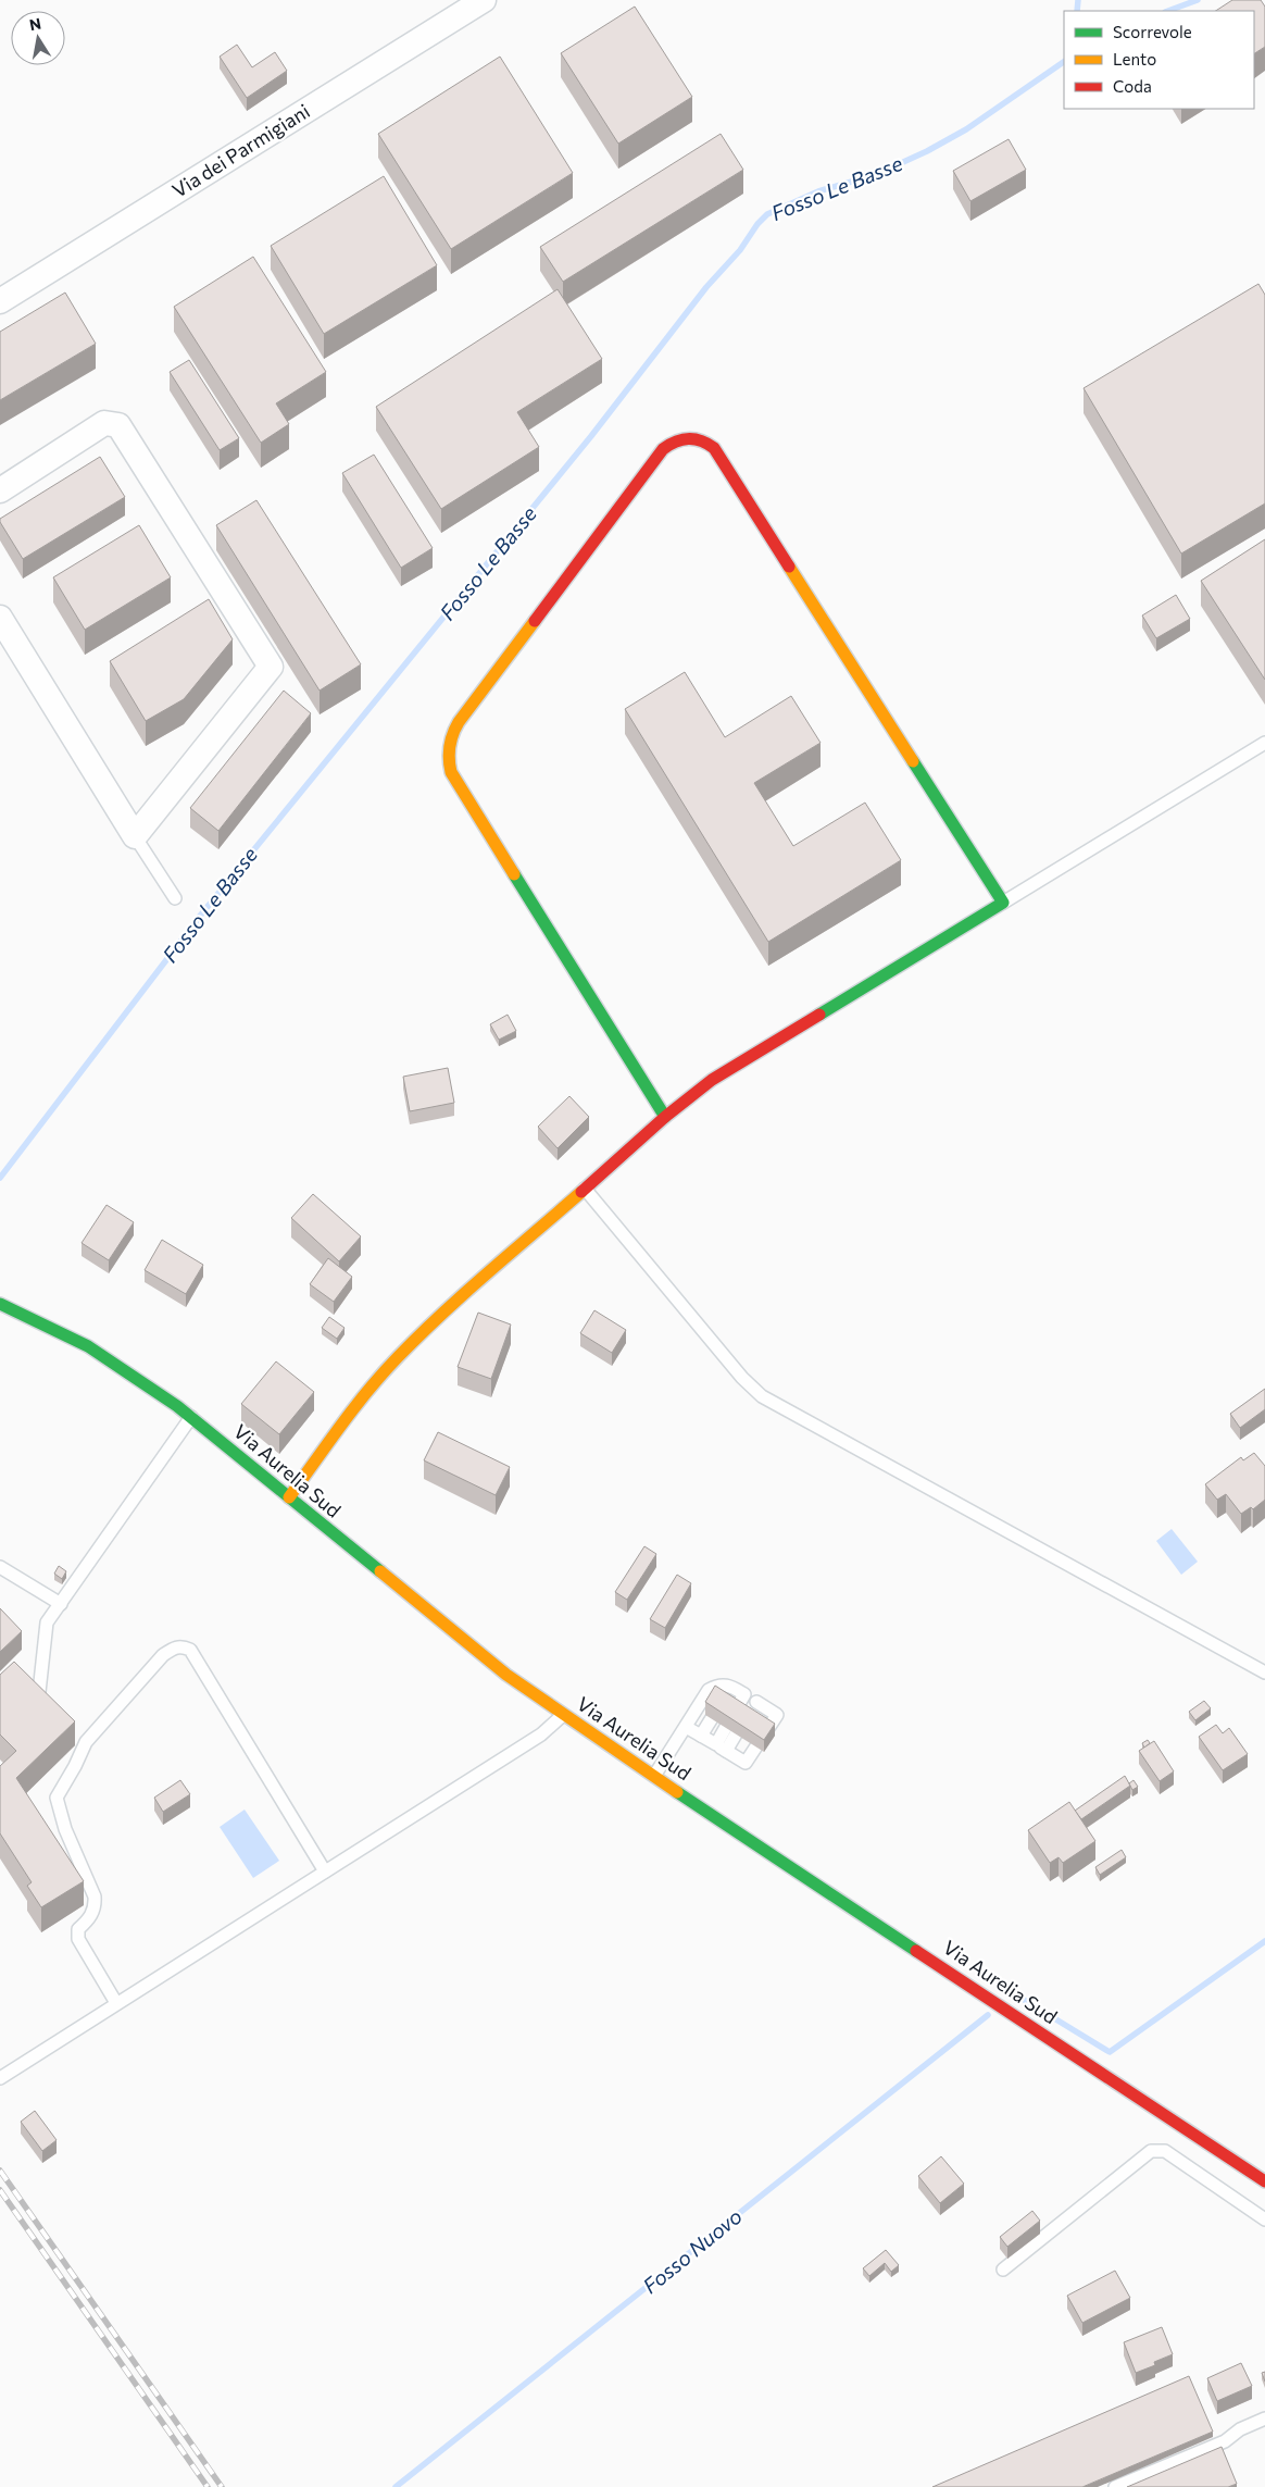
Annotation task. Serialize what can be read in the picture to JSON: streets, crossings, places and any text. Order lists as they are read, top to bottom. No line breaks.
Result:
{"streets":{"street":["Via dei Parmigiani","Via Aurelia Sud"]},"water":["Fosso Le Basse","Fosso Nuovo"],"legend":["Scorrevole","Lento","Coda"],"north":"top"}
